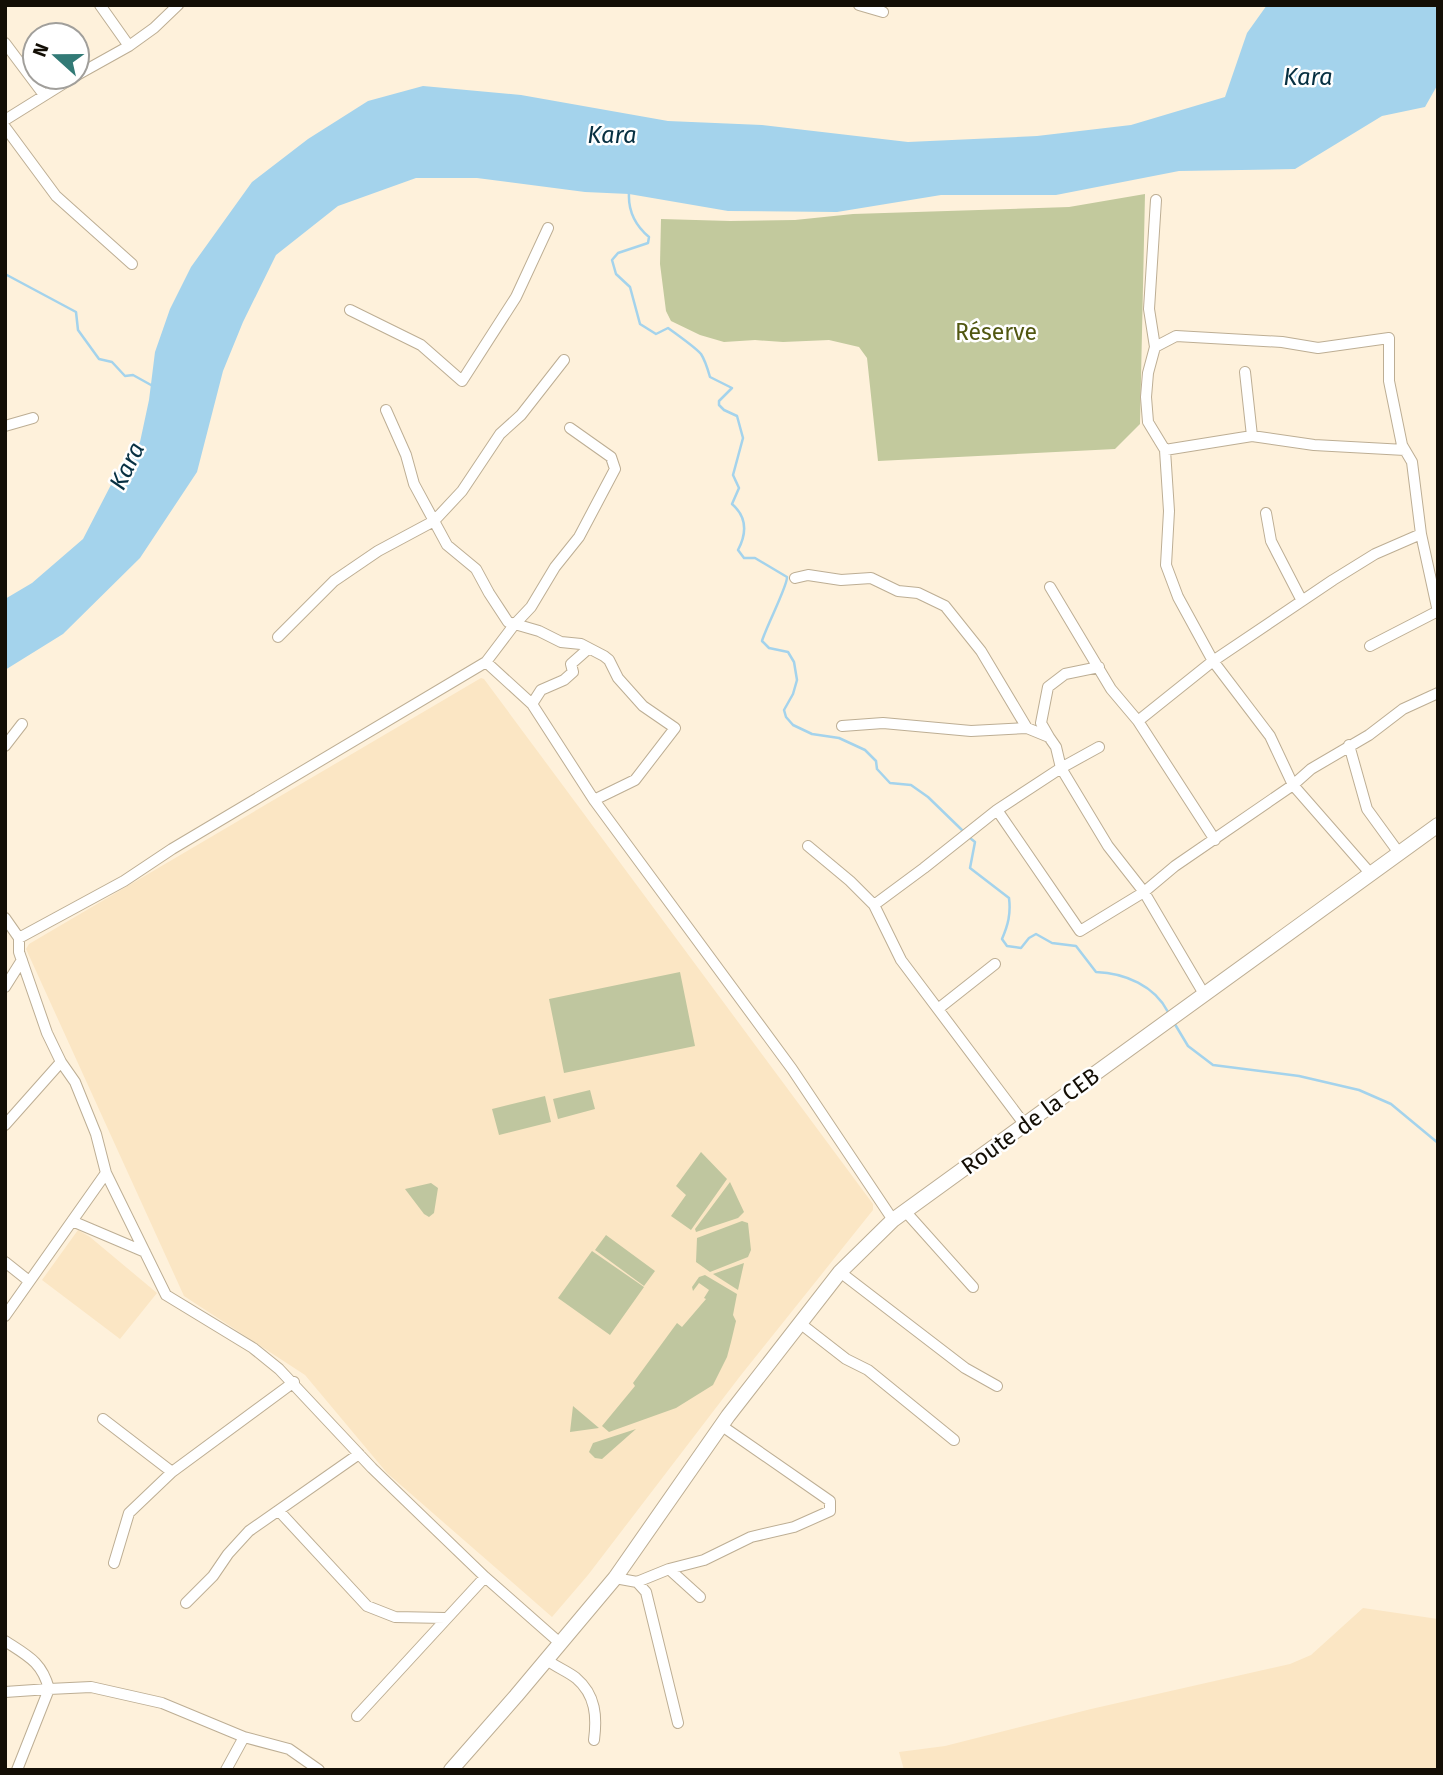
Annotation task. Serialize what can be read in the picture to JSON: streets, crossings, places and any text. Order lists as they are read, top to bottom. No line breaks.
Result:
{"streets":{"main road":["Route de la CEB"]},"water":["Kara"],"parks":["Réserve"],"north":"left"}
